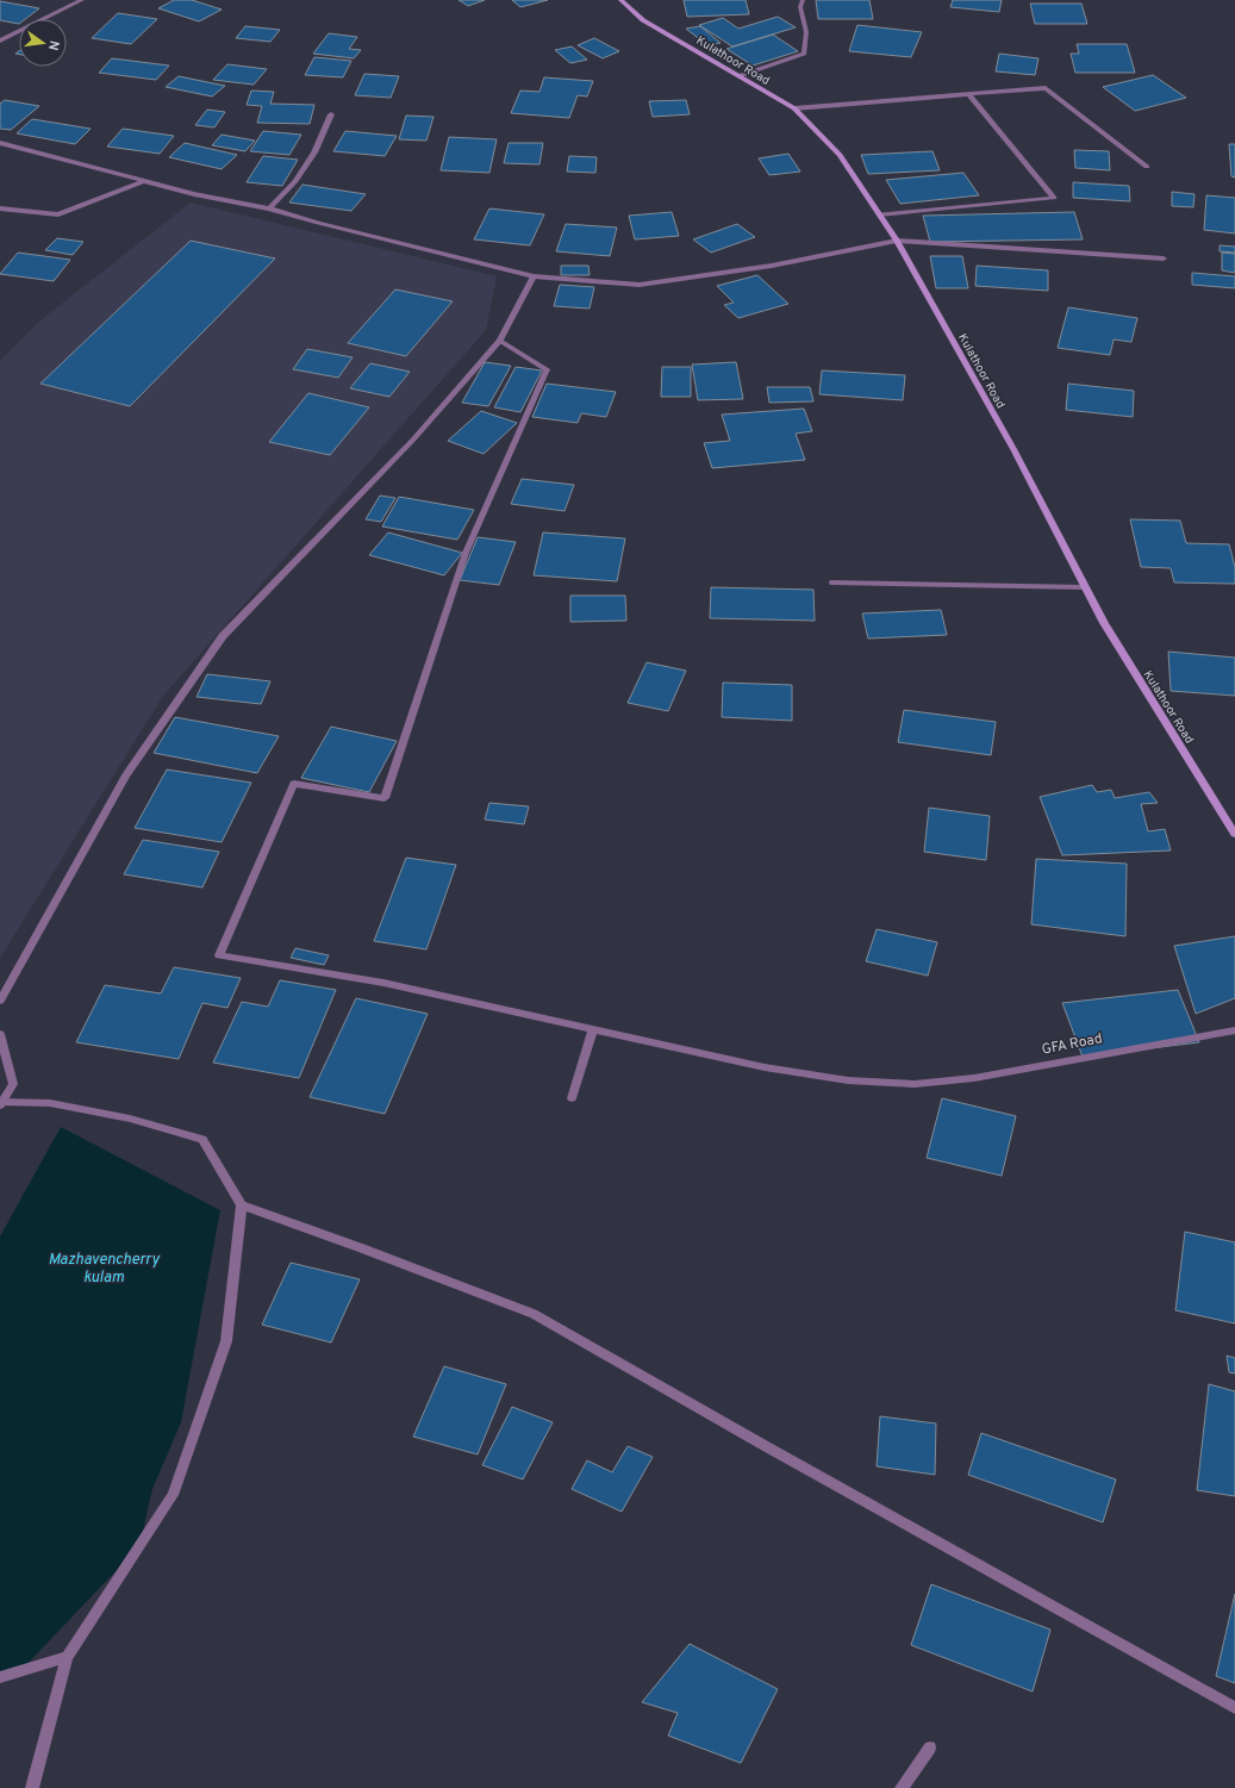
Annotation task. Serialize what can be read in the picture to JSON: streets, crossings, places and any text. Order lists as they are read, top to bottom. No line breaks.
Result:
{"streets":{"main road":["Kulathoor Road"],"street":["GFA Road"]},"water":["Mazhavencherry kulam"],"north":"right"}
